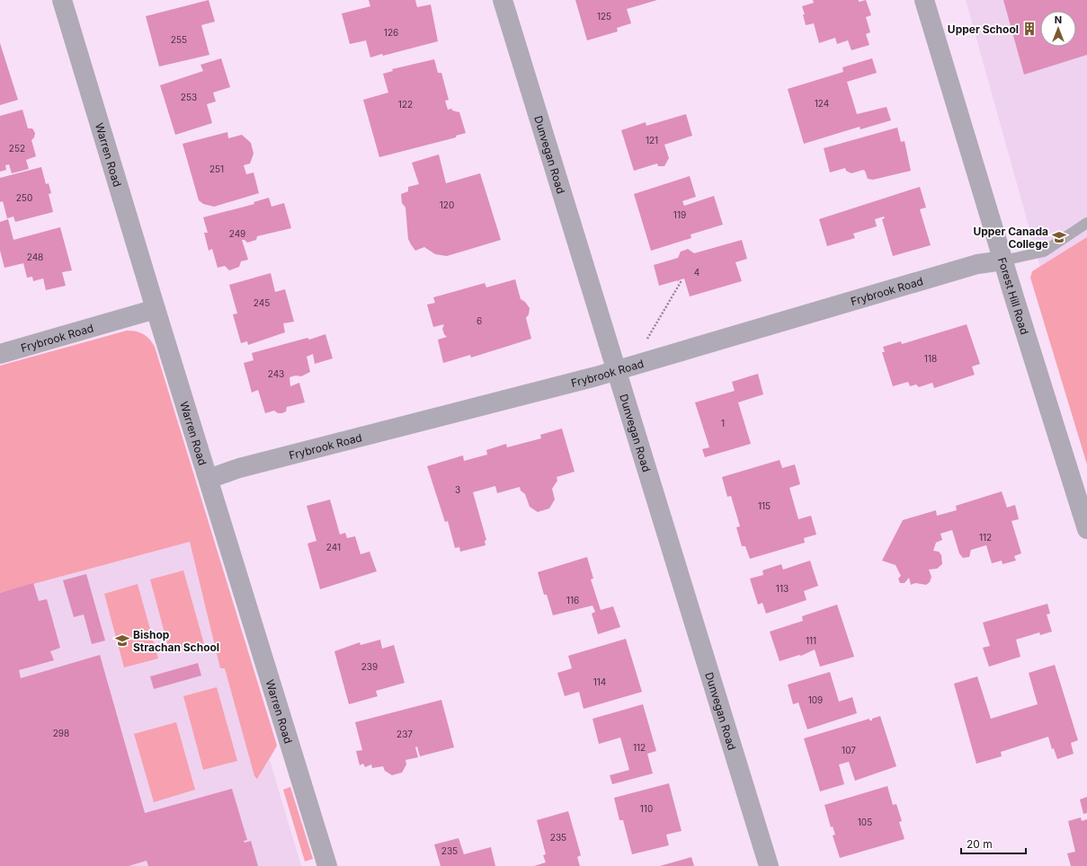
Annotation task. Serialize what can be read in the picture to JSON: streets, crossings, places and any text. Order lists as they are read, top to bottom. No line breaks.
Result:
{"streets":{"street":["Warren Road","Dunvegan Road","Frybrook Road","Forest Hill Road"]},"crossings":[["Warren Road","Frybrook Road"],["Dunvegan Road","Frybrook Road"],["Frybrook Road","Forest Hill Road"]],"places":{"building":["Upper School"],"school or university":["Upper Canada College","Bishop Strachan School"]},"house_numbers":["125","126","255","253","124","122","121","252","251","250","120","119","249","248","4","245","6","118","243","1","3","115","112","241","113","116","111","239","114","109","298","237","112","107","110","105","235","235"],"scale_bar":"20 m","north":"top"}
